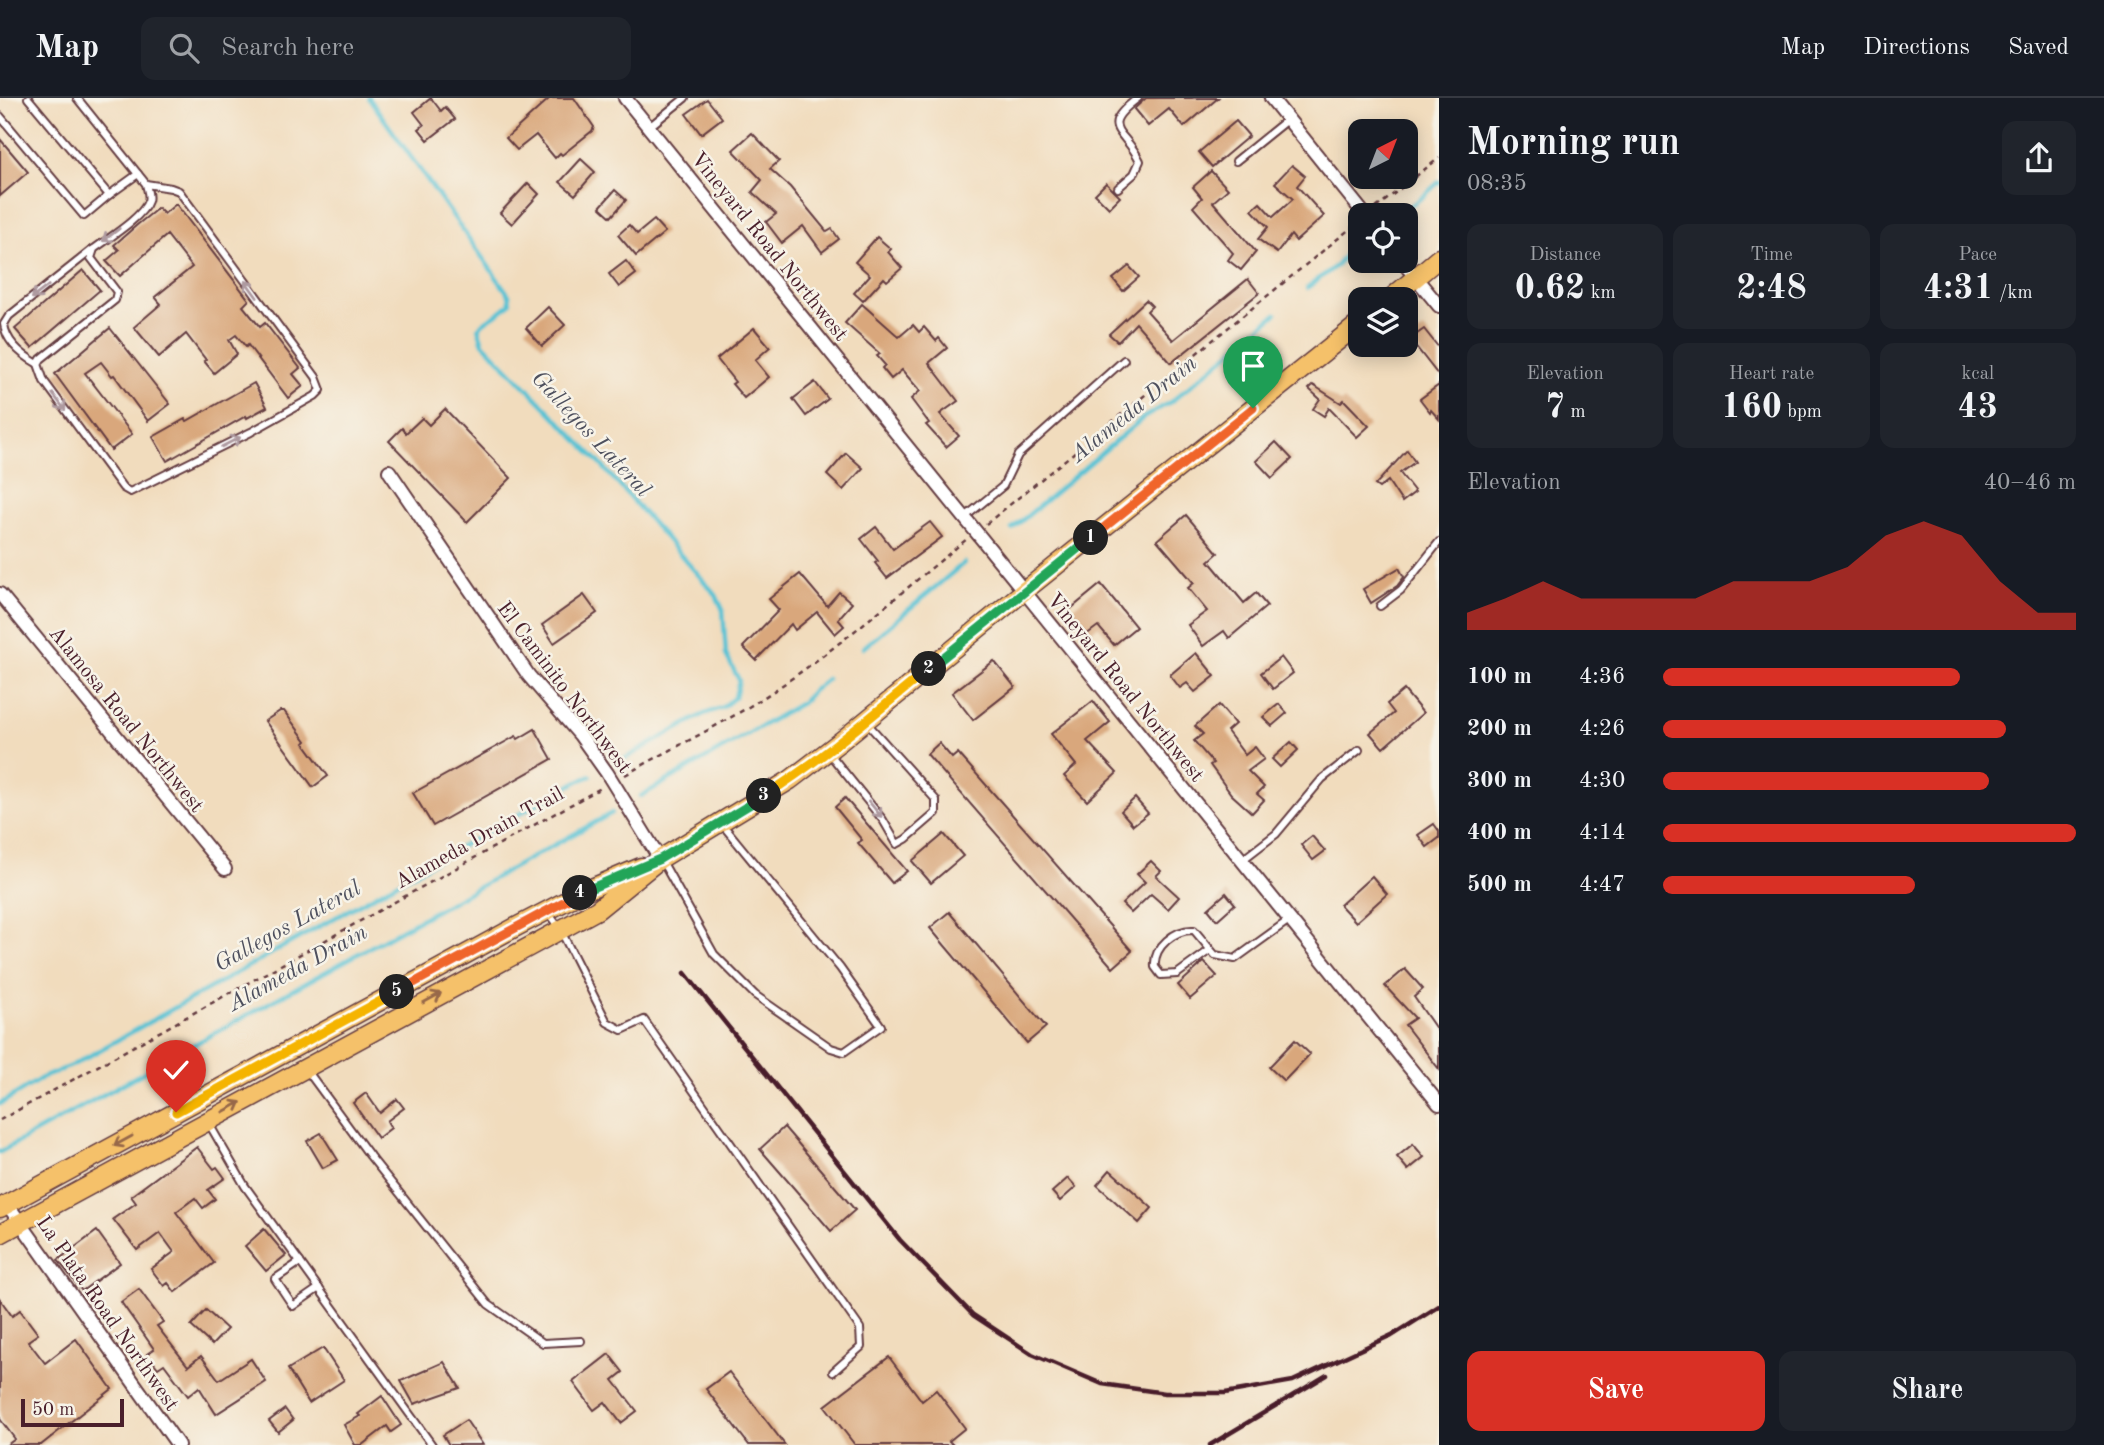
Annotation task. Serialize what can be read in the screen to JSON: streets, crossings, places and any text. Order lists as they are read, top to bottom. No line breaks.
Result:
{"streets":{"street":["Vineyard Road Northwest","El Caminito Northwest","Alamosa Road Northwest","La Plata Road Northwest"],"path":["Alameda Drain Trail"]},"water":["Alameda Drain","Gallegos Lateral"],"scale_bar":"50 m","north":"top right","page":{"header":"Map","search":"Search here","nav":["Map","Directions","Saved"],"heading":["Morning run","08:35"],"stats":[["Distance","0.62 km"],["Time","2:48"],["Pace","4:31 /km"],["Elevation","7 m"],["Heart rate","160 bpm"],["kcal","43"]],"chart":["Elevation","40–46 m"],"pins":["1","2","3","4","5"],"list":[{"name":"100 m","note":"4:36"},{"name":"200 m","note":"4:26"},{"name":"300 m","note":"4:30"},{"name":"400 m","note":"4:14"},{"name":"500 m","note":"4:47"}],"buttons":["Save","Share"],"scale":"50 m"}}
